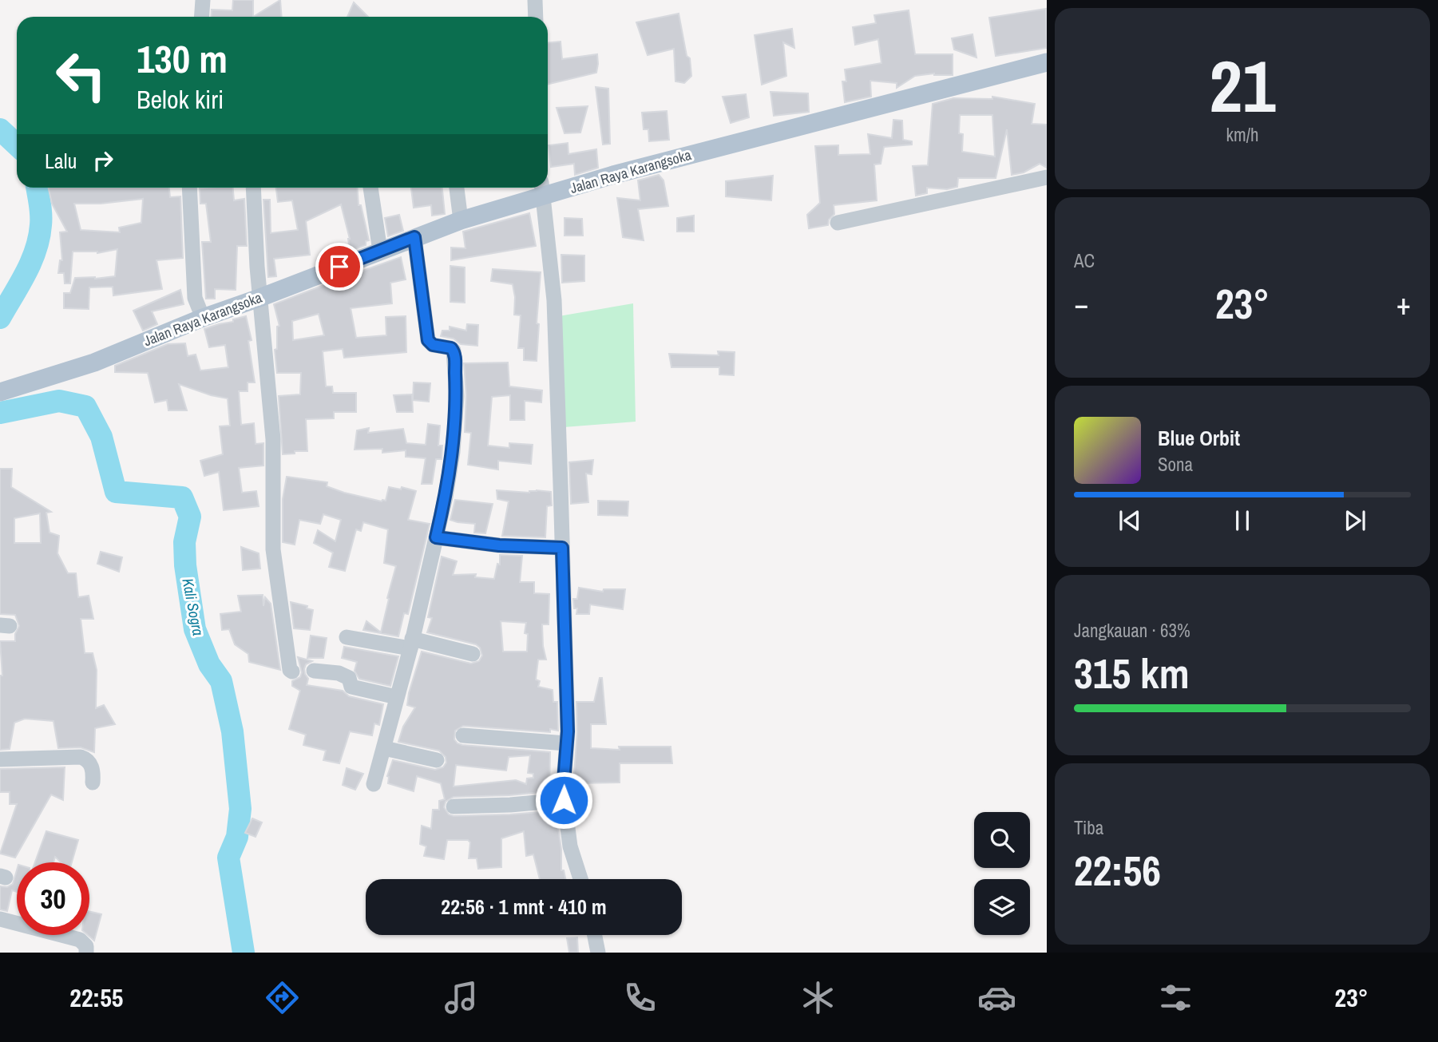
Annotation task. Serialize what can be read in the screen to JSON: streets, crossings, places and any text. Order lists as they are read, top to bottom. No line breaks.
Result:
{"streets":{"main road":["Jalan Raya Karangsoka"]},"water":["Kali Sogra"],"page":{"tile":[["21","km/h"],"AC",["Jangkauan · 63%","315 km"],["Tiba","22:56"]],"turn":["130 m","Belok kiri"],"then":"Lalu","heat":["−","23°","+"],"song":["Blue Orbit","Sona"],"limit":"30","trip":"22:56 · 1 mnt · 410 m","tabs":["22:55","23°"]}}
